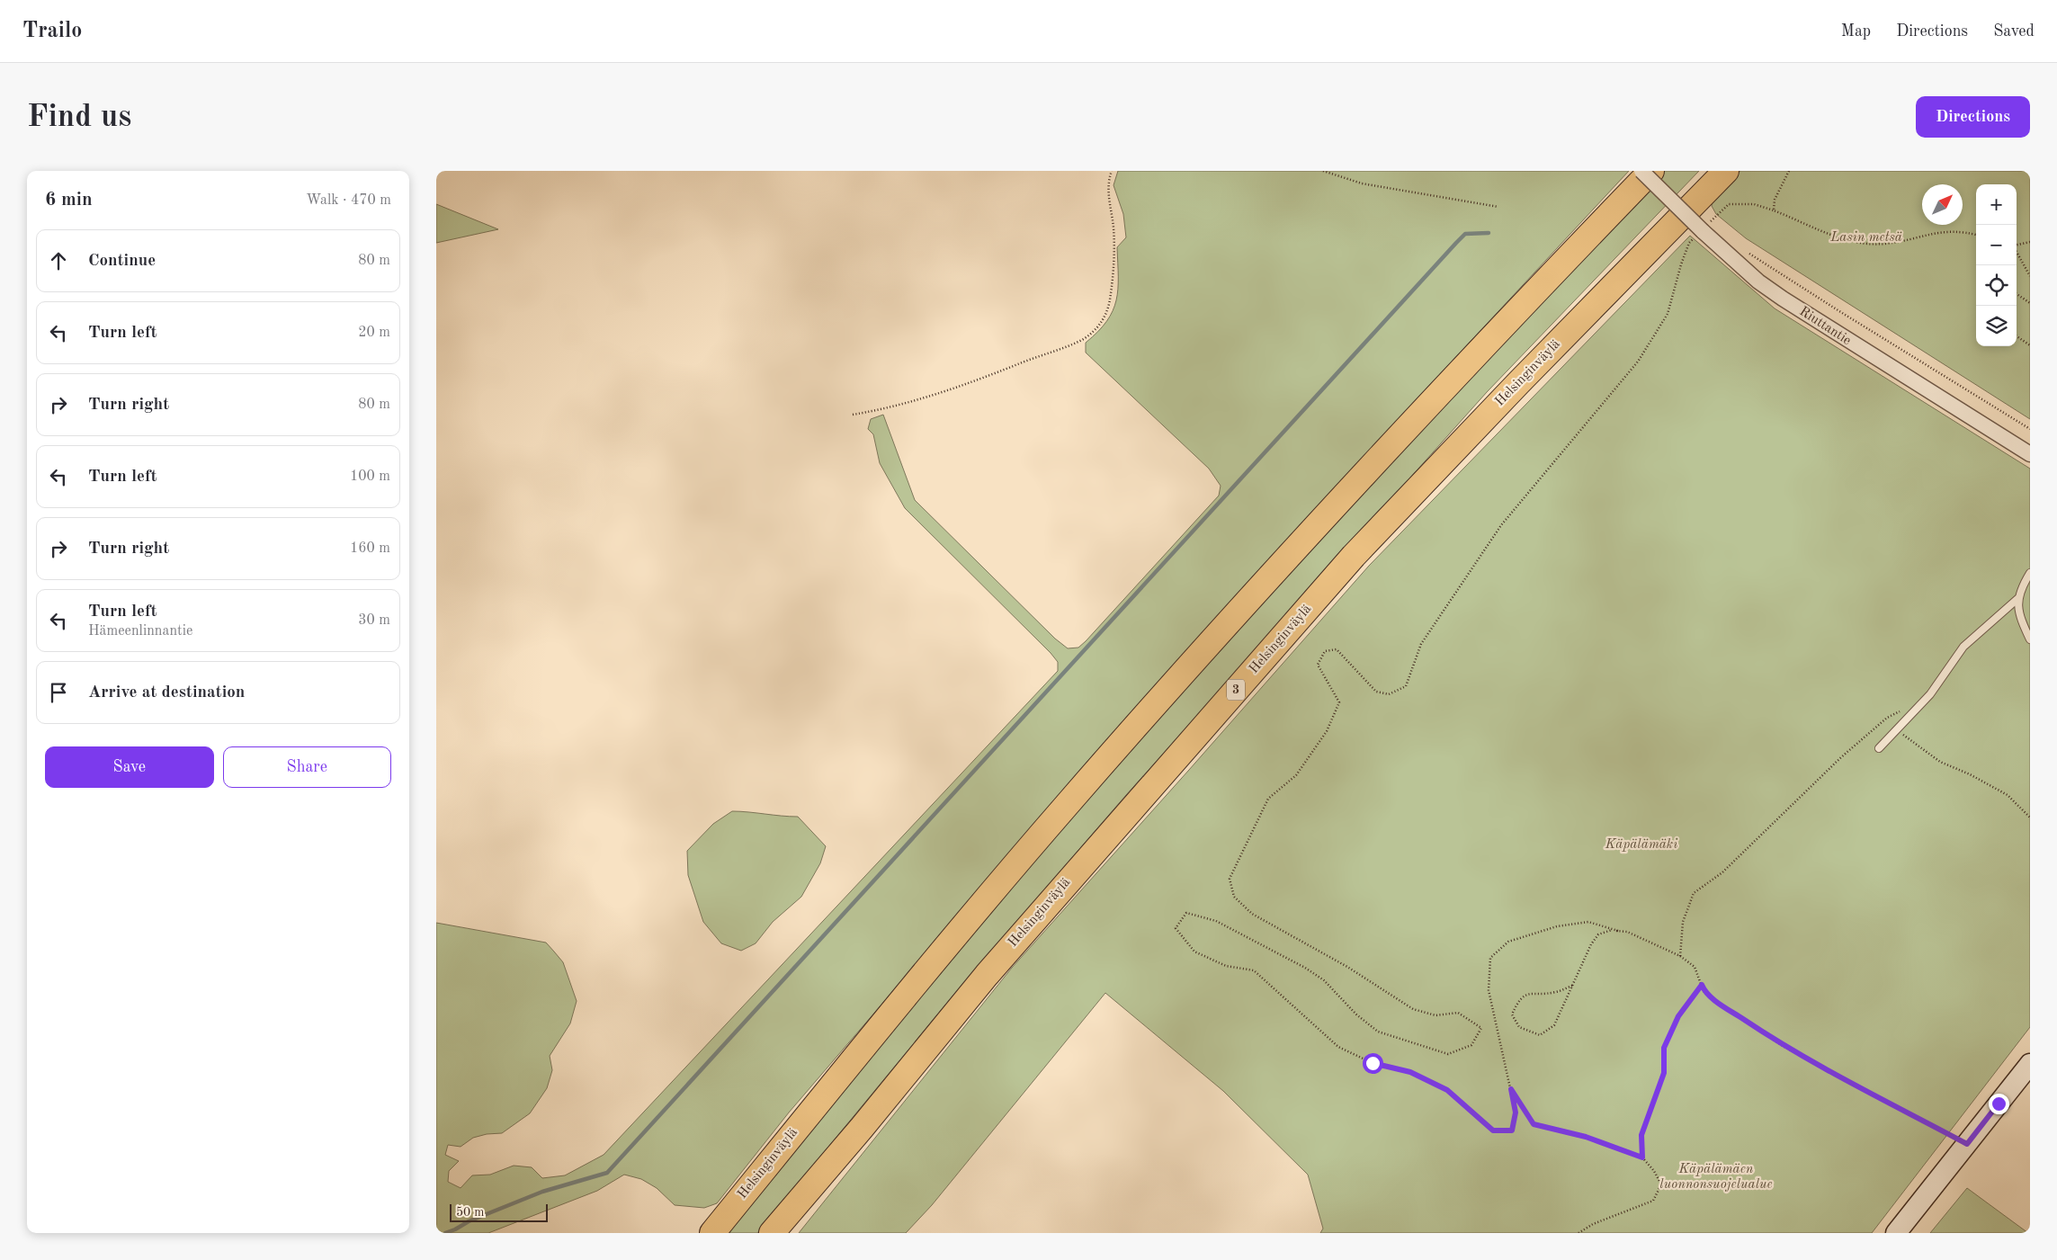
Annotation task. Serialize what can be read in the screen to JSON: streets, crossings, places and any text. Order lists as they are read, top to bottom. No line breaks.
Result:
{"streets":{"highway":["Helsinginväylä","3"],"street":["Riuttantie"]},"parks":["Lasin metsä","Käpälämäki","Käpälämäen luonnonsuojelualue"],"scale_bar":"50 m","north":"top right","page":{"header":"Trailo","nav":["Map","Directions","Saved"],"buttons":["Directions",["Save","Share"]],"title":"Find us","heading":["6 min","Walk · 470 m"],"map_buttons":["+","−"],"list":[["Continue","80 m"],["Turn left","20 m"],["Turn right","80 m"],["Turn left","100 m"],["Turn right","160 m"],["Turn left","Hämeenlinnantie","30 m"],"Arrive at destination"],"scale":"50 m"}}
